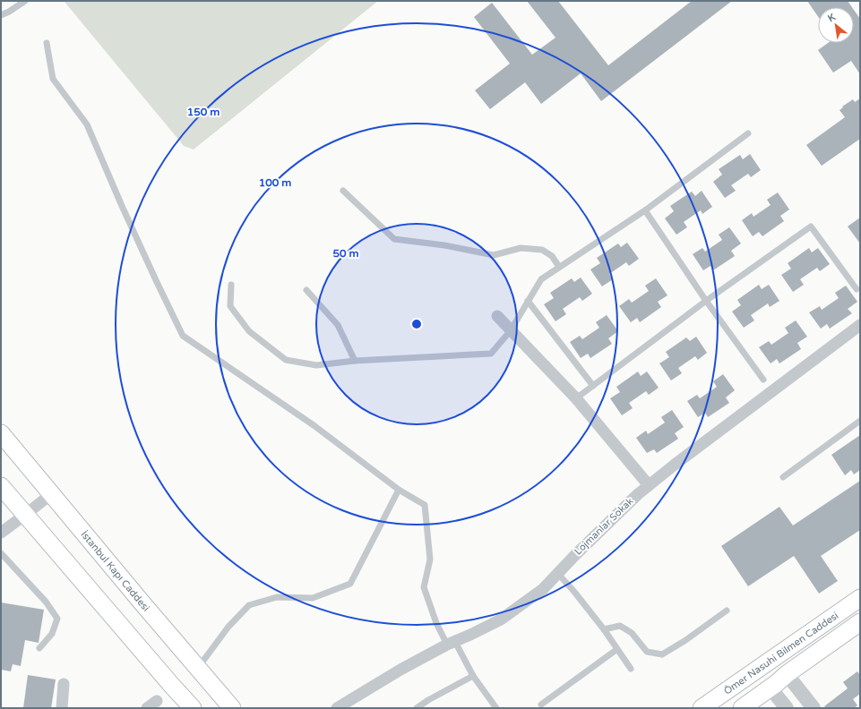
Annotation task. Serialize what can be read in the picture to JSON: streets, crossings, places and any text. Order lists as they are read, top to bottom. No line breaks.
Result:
{"streets":{"main road":["İstanbul Kapı Caddesi","Ömer Nasuhi Bilmen Caddesi"],"street":["Lojmanlar Sokak"]},"north":"top left","rings":["150 m","100 m","50 m"]}
